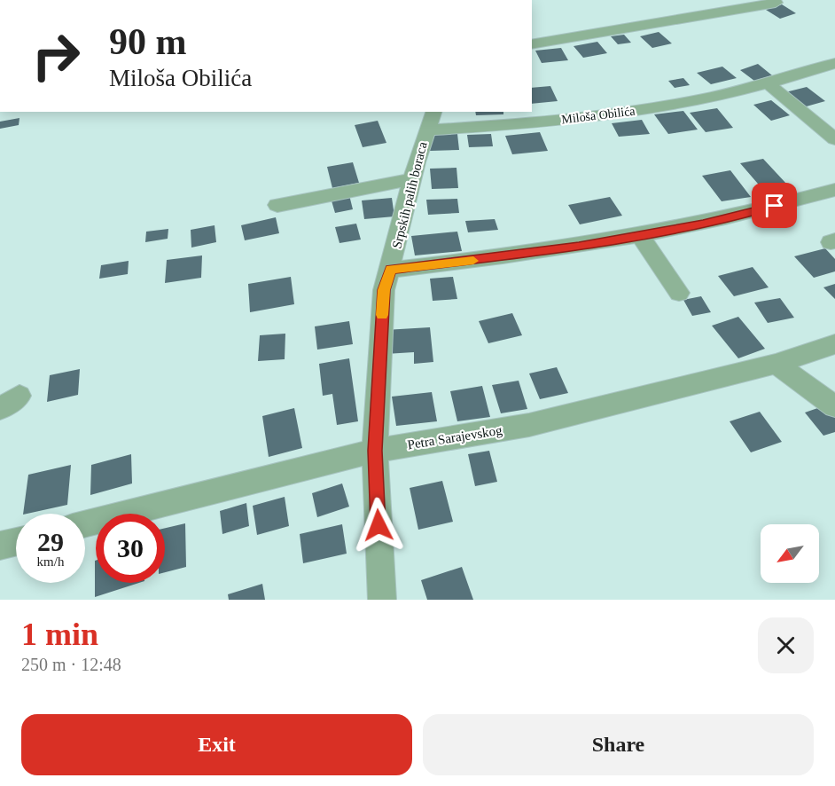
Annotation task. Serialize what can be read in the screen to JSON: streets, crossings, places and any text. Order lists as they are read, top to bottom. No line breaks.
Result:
{"streets":{"street":["Miloša Obilića","Srpskih palih boraca","Petra Sarajevskog"]},"crossings":[["Miloša Obilića","Srpskih palih boraca"],["Srpskih palih boraca","Petra Sarajevskog"]],"north":"bottom left","page":{"turn":["90 m","Miloša Obilića"],"speed":"29 km/h","limit":"30","heading":["1 min","250 m · 12:48"],"buttons":["Exit","Share"]}}
